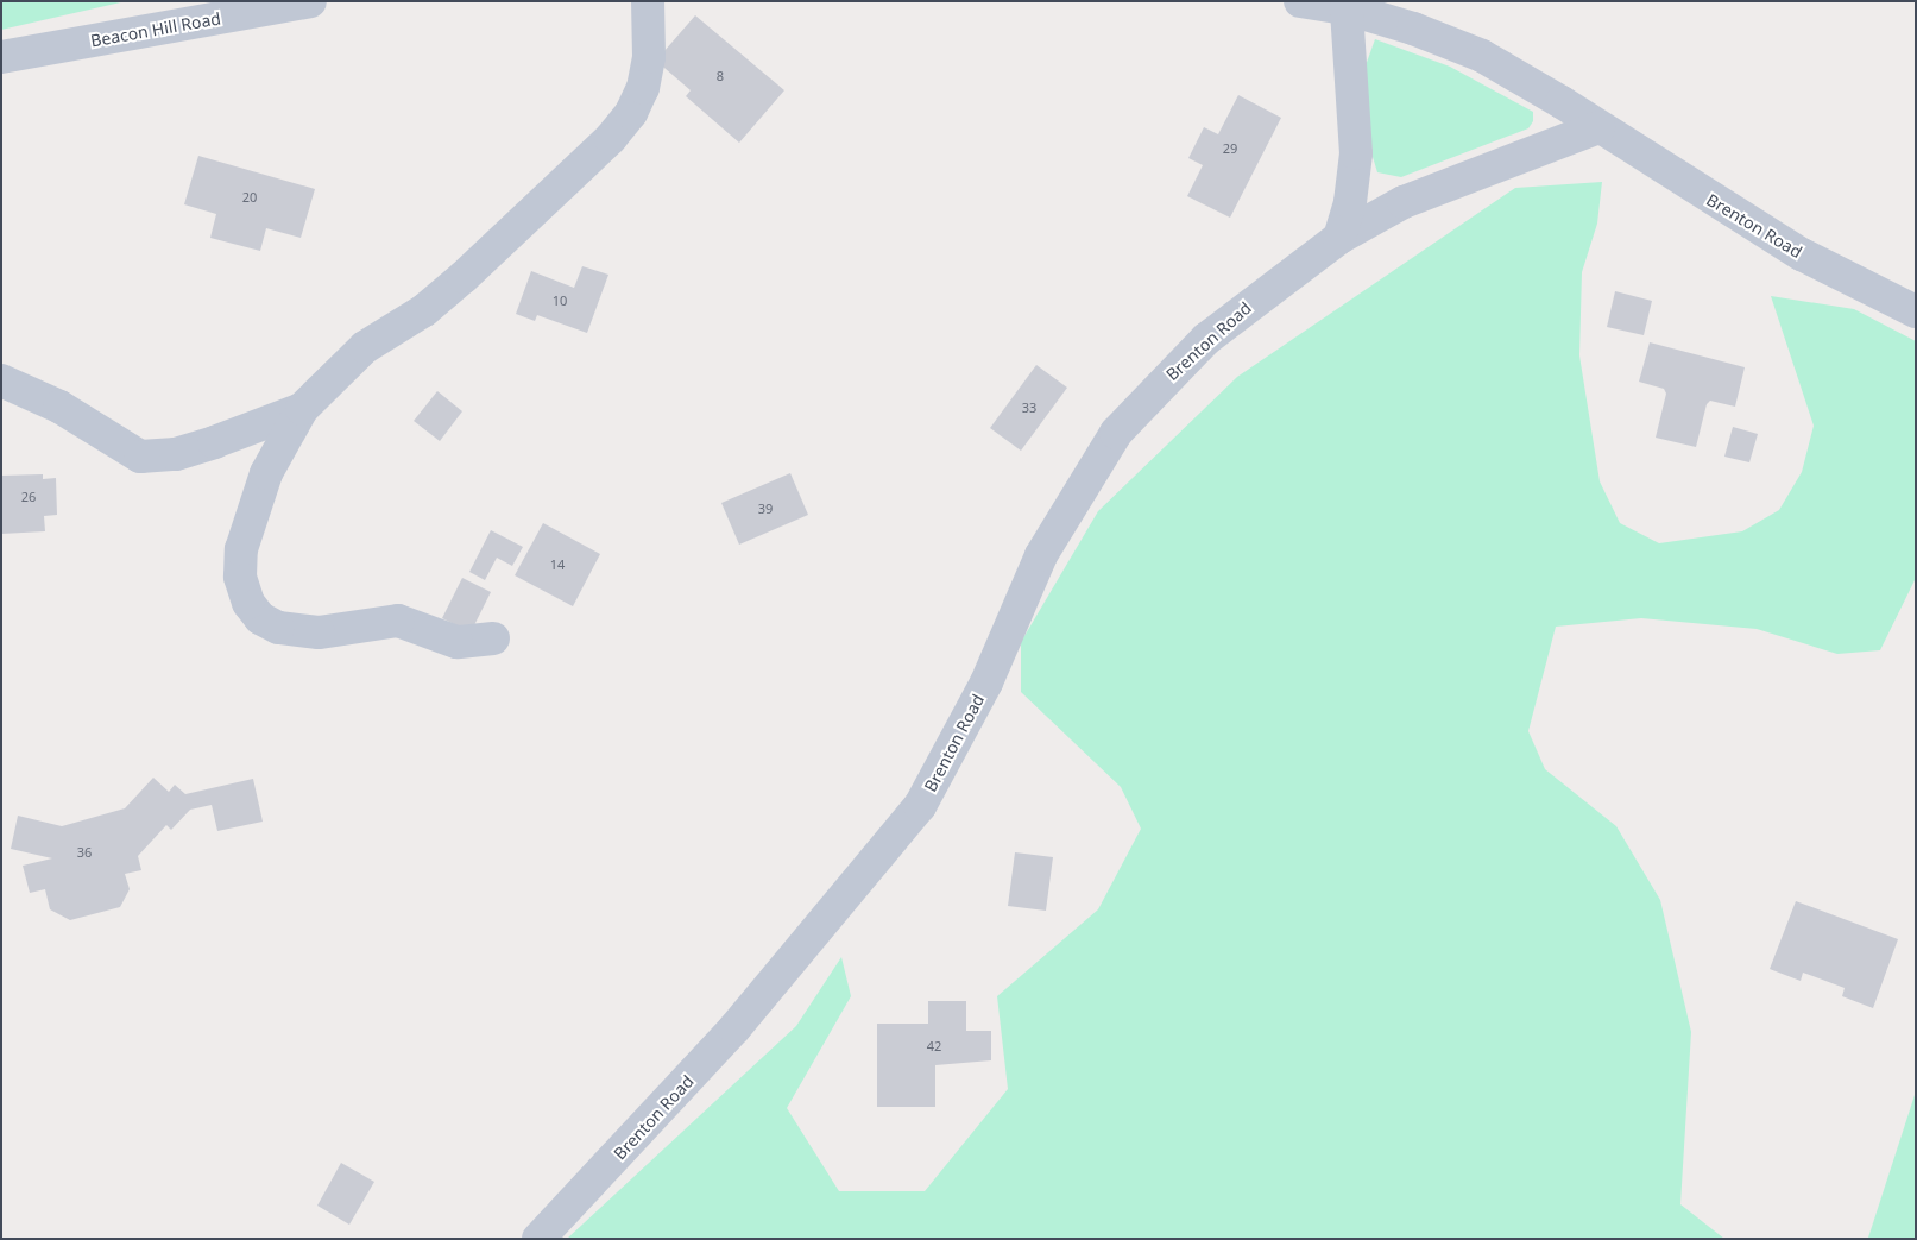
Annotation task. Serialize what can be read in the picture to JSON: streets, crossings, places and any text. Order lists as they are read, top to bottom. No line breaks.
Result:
{"streets":{"street":["Beacon Hill Road","Brenton Road"]},"house_numbers":["8","29","20","10","33","26","39","14","36","42"]}
